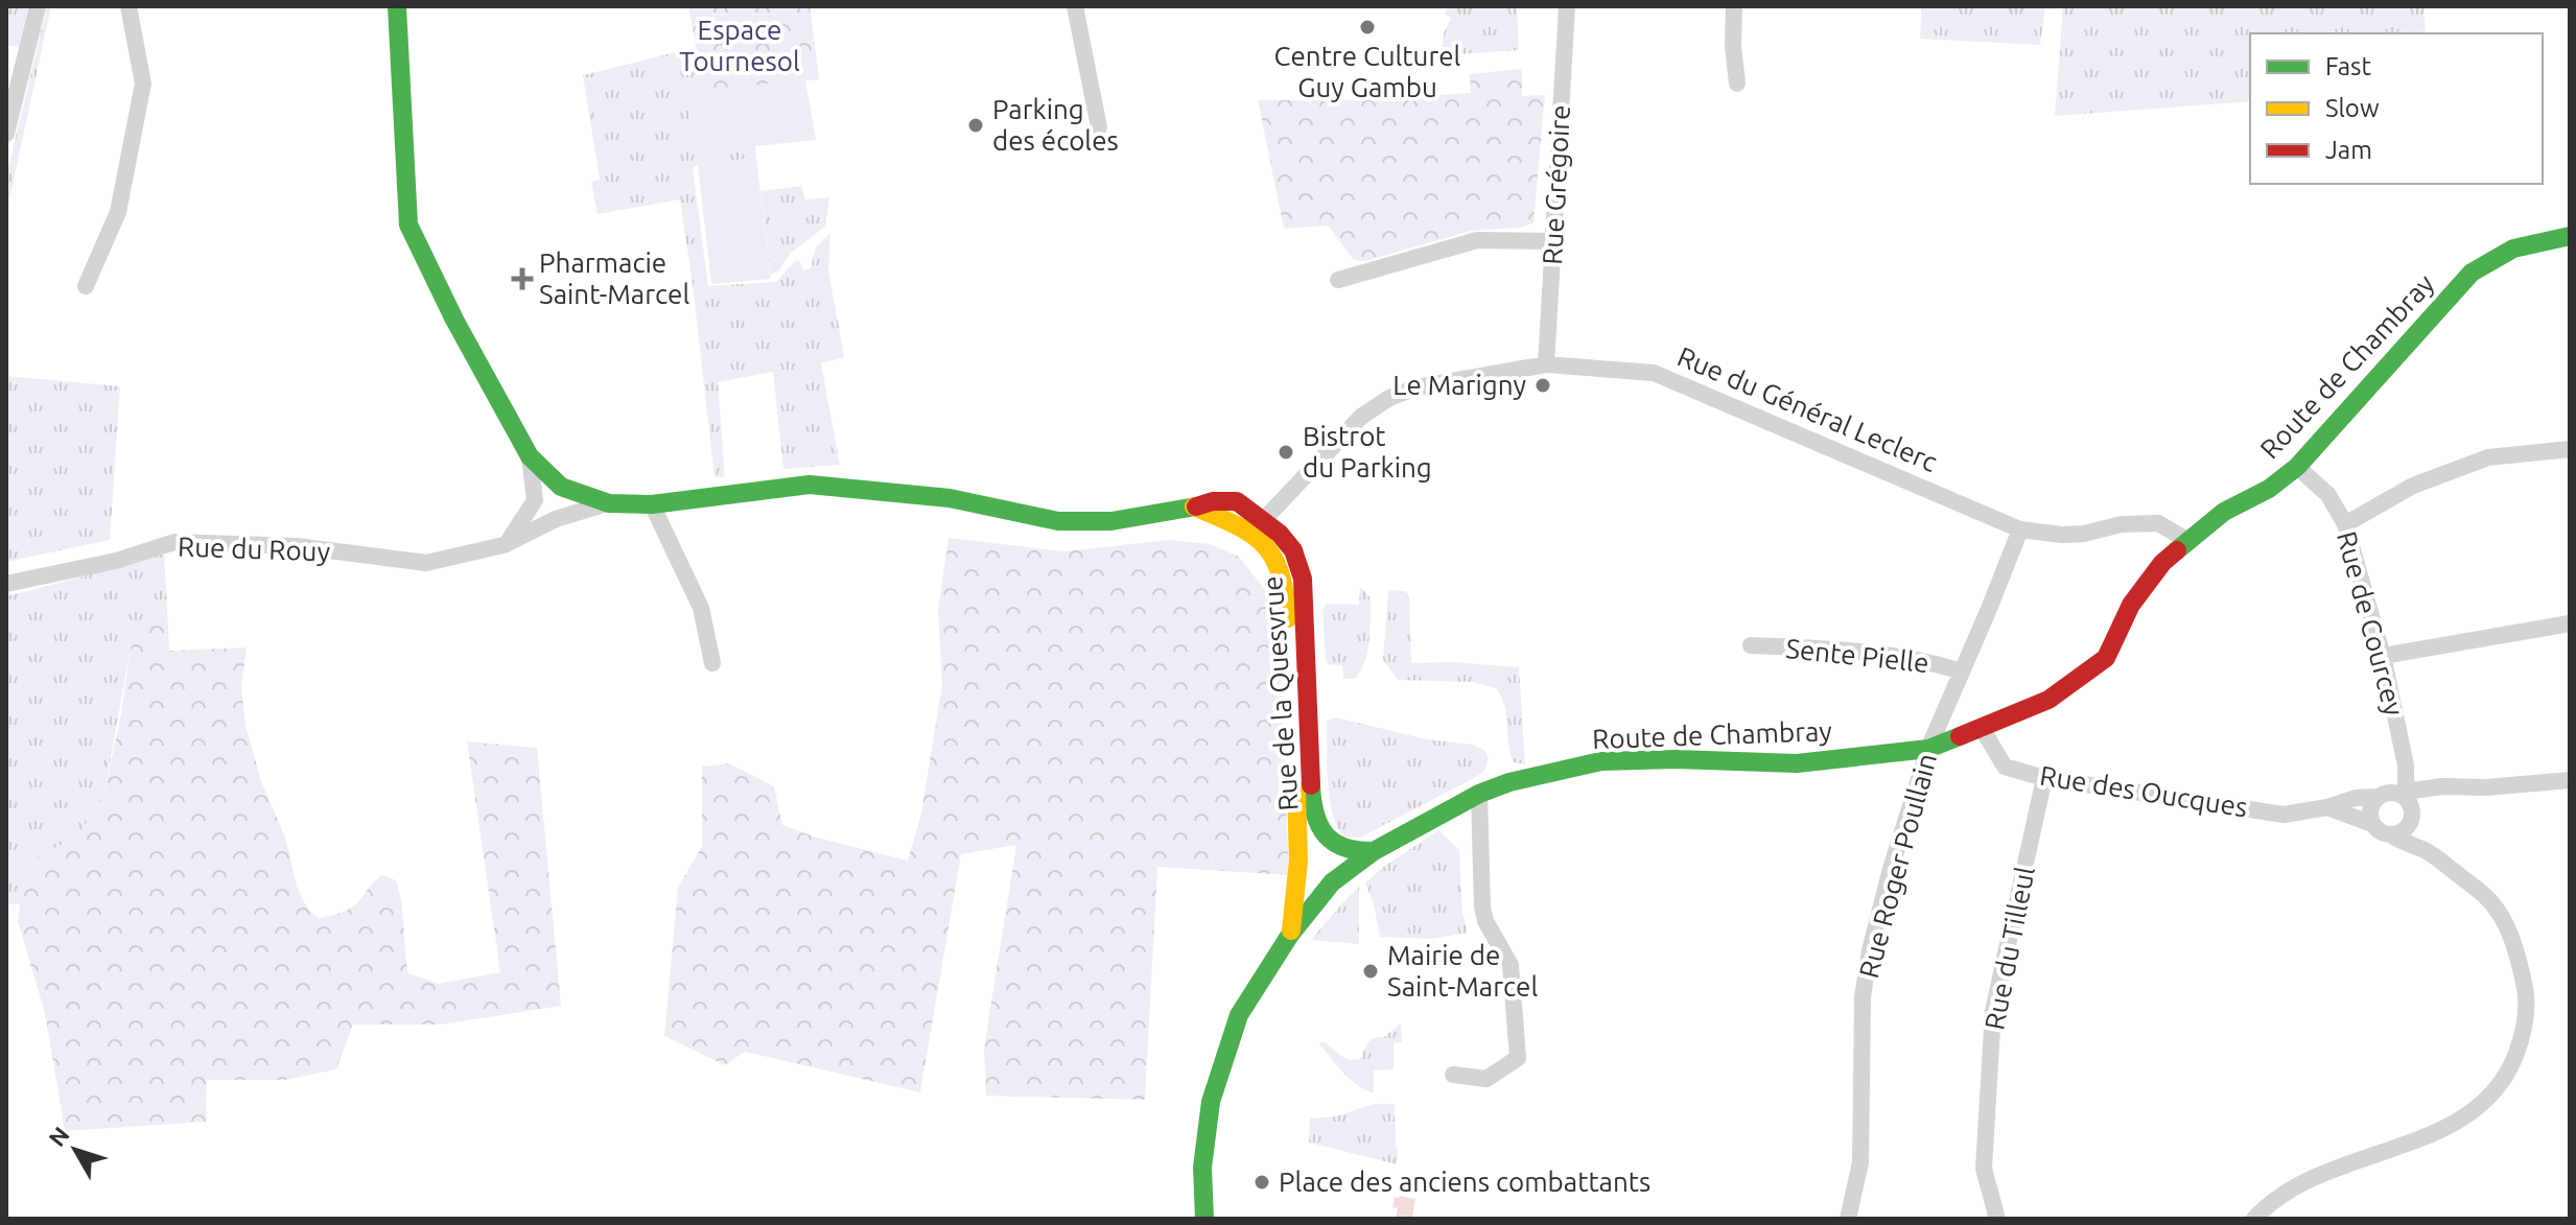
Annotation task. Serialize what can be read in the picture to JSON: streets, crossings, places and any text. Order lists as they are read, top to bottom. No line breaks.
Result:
{"streets":{"street":["Rue Grégoire","Route de Chambray","Rue du Général Leclerc","Rue du Rouy","Rue de Courcey","Sente Pielle","Rue de la Quesvrue","Rue des Oucques","Rue Roger Poullain","Rue du Tilleul"]},"crossings":[["Rue Grégoire","Rue du Général Leclerc"],["Route de Chambray","Rue du Général Leclerc"],["Route de Chambray","Rue de Courcey"],["Route de Chambray","Rue de la Quesvrue"],["Route de Chambray","Rue des Oucques"],["Route de Chambray","Rue Roger Poullain"],["Rue du Général Leclerc","Rue de la Quesvrue"],["Rue du Général Leclerc","Rue Roger Poullain"],["Rue de Courcey","Rue des Oucques"],["Sente Pielle","Rue Roger Poullain"],["Rue des Oucques","Rue du Tilleul"]],"parks":["Espace Tournesol"],"places":{"other":["Centre Culturel Guy Gambu","Parking des écoles","Le Marigny","Bistrot du Parking","Mairie de Saint-Marcel","Place des anciens combattants"],"health":["Pharmacie Saint-Marcel"]},"legend":["Fast","Slow","Jam"],"north":"top left"}
